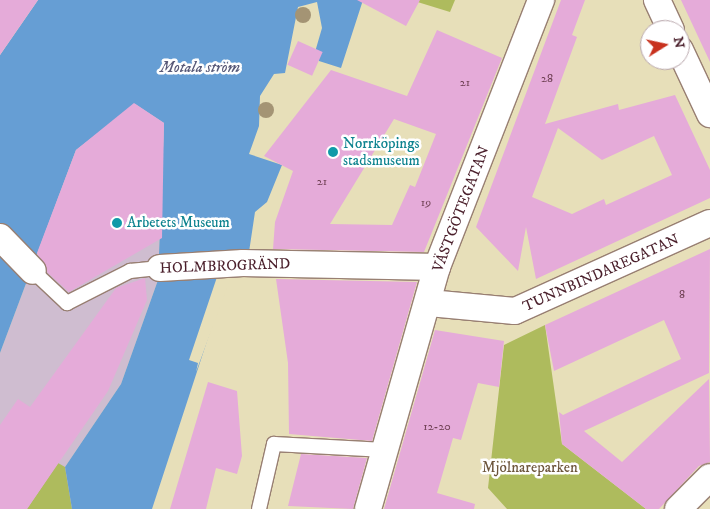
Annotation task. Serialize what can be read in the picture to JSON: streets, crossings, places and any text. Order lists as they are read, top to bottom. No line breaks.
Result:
{"streets":{"street":["VÄSTGÖTEGATAN","HOLMBROGRÄND","TUNNBINDAREGATAN"]},"crossings":[["VÄSTGÖTEGATAN","HOLMBROGRÄND"],["VÄSTGÖTEGATAN","TUNNBINDAREGATAN"]],"water":["Motala ström"],"parks":["Mjölnareparken"],"places":["Norrköpings stadsmuseum","Arbetets Museum"],"house_numbers":["28","21","21","19","8","12-20"],"north":"right"}
